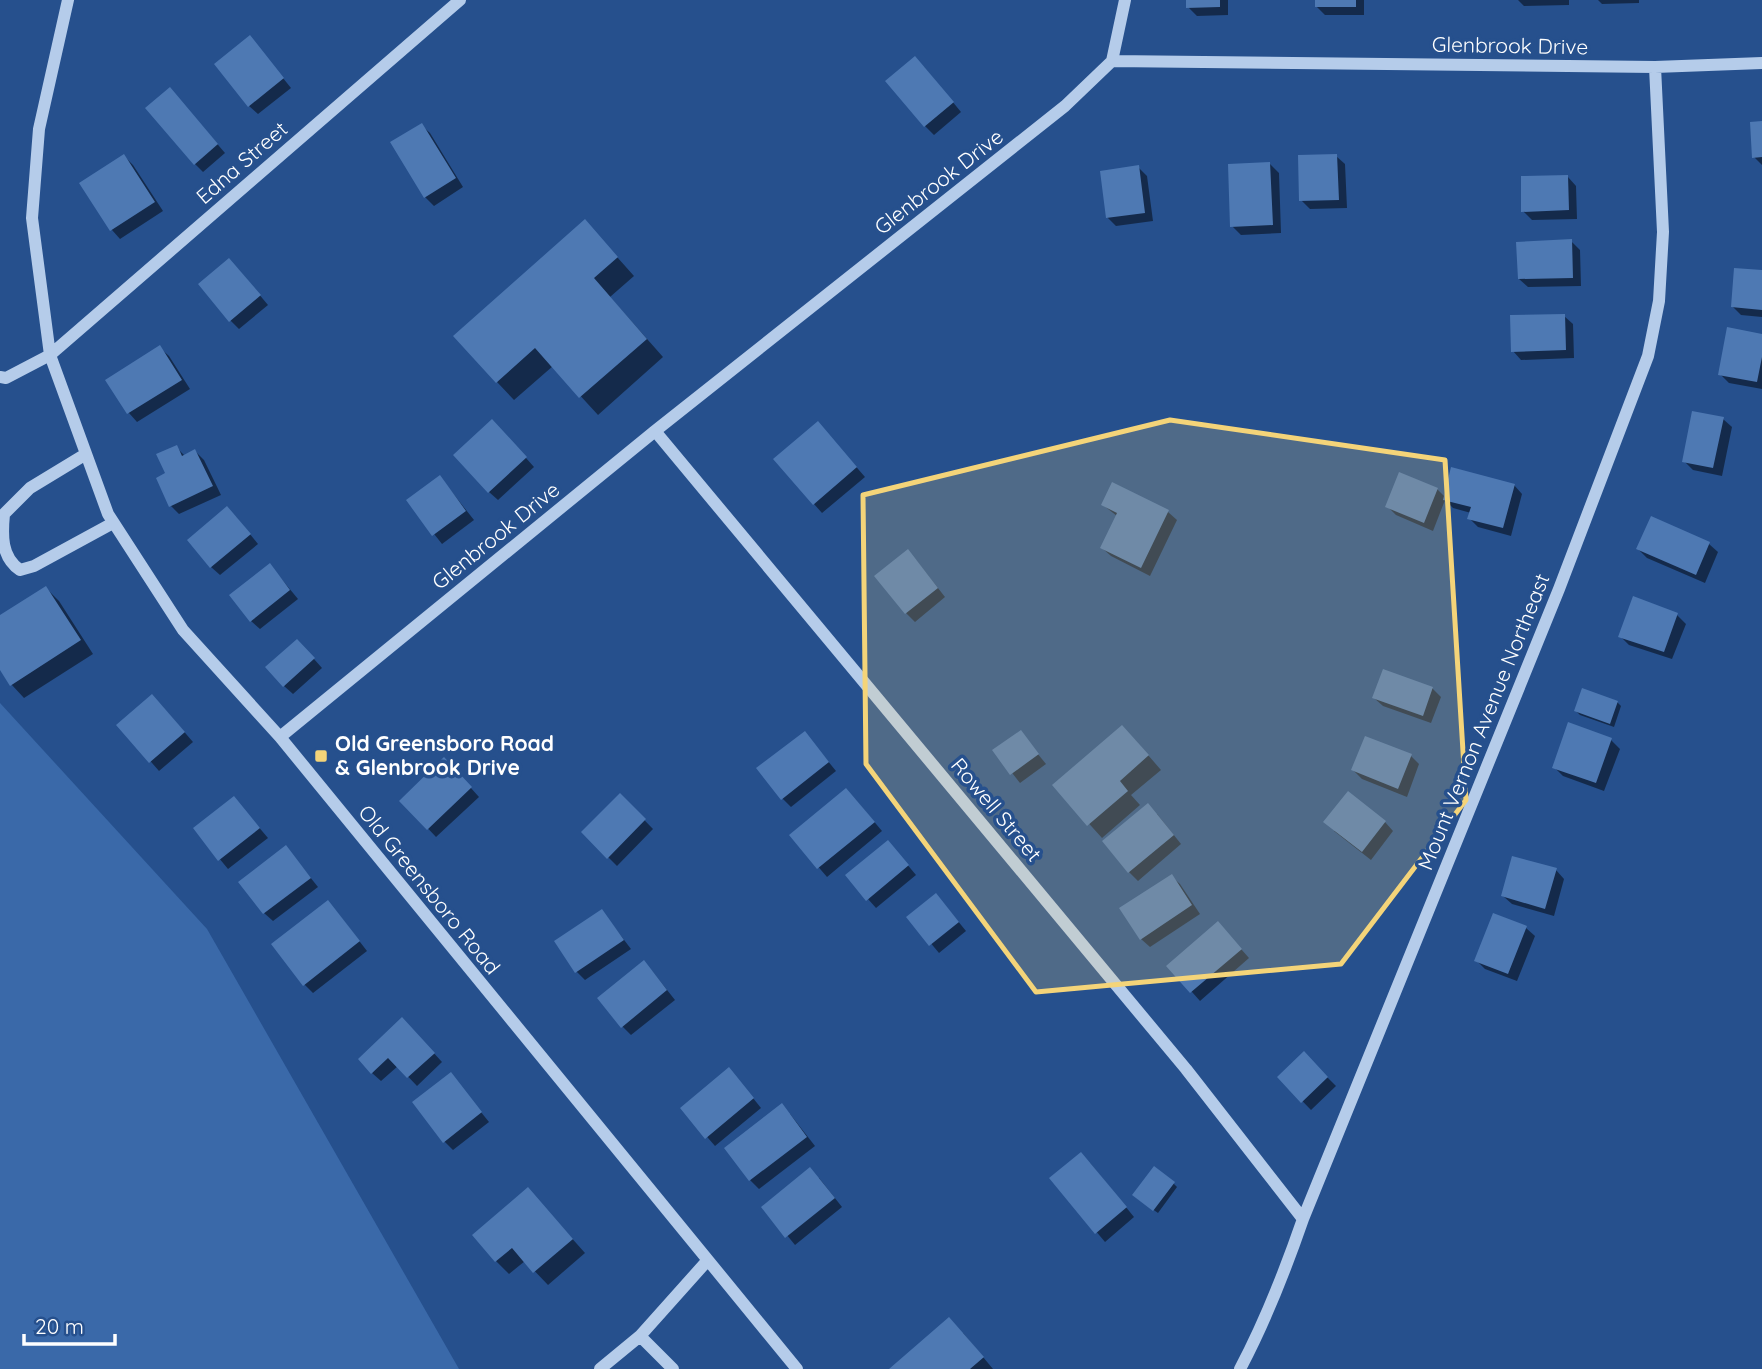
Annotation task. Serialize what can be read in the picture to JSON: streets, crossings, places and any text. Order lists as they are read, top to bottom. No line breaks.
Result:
{"streets":{"street":["Glenbrook Drive","Edna Street","Mount Vernon Avenue Northeast","Rowell Street","Old Greensboro Road"]},"crossings":[["Glenbrook Drive","Mount Vernon Avenue Northeast"],["Glenbrook Drive","Rowell Street"],["Glenbrook Drive","Old Greensboro Road"],["Edna Street","Old Greensboro Road"],["Mount Vernon Avenue Northeast","Rowell Street"]],"places":{"transit":["Old Greensboro Road & Glenbrook Drive"]},"scale_bar":"20 m"}
